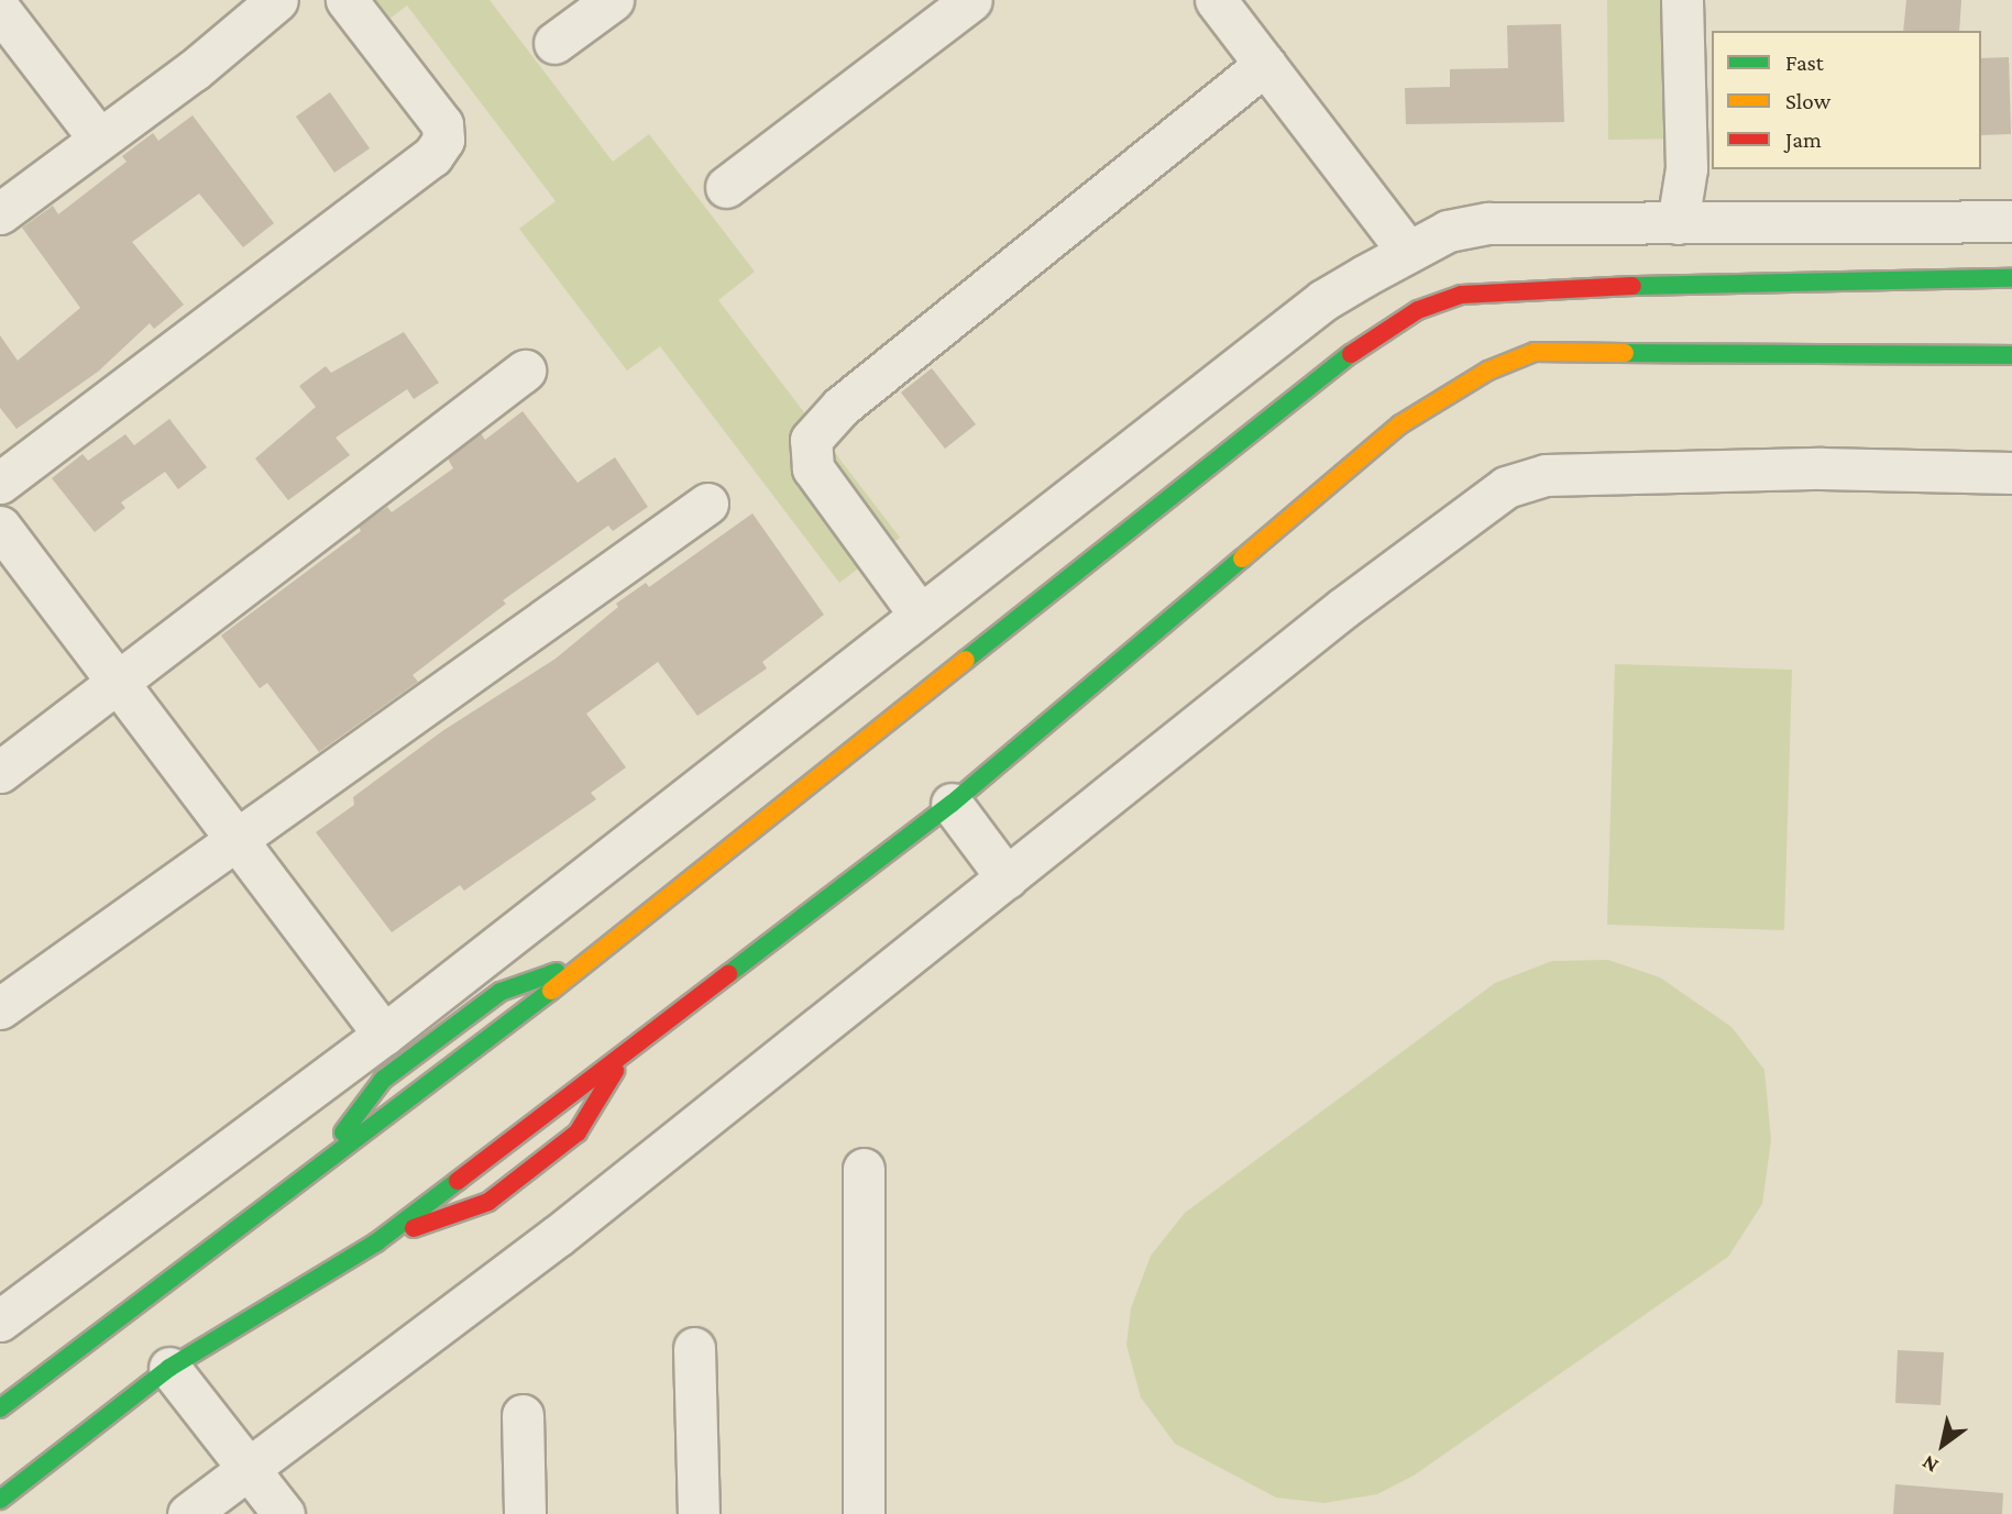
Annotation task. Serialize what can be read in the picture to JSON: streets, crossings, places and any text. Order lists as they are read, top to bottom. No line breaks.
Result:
{"legend":["Fast","Slow","Jam"],"north":"bottom left"}
